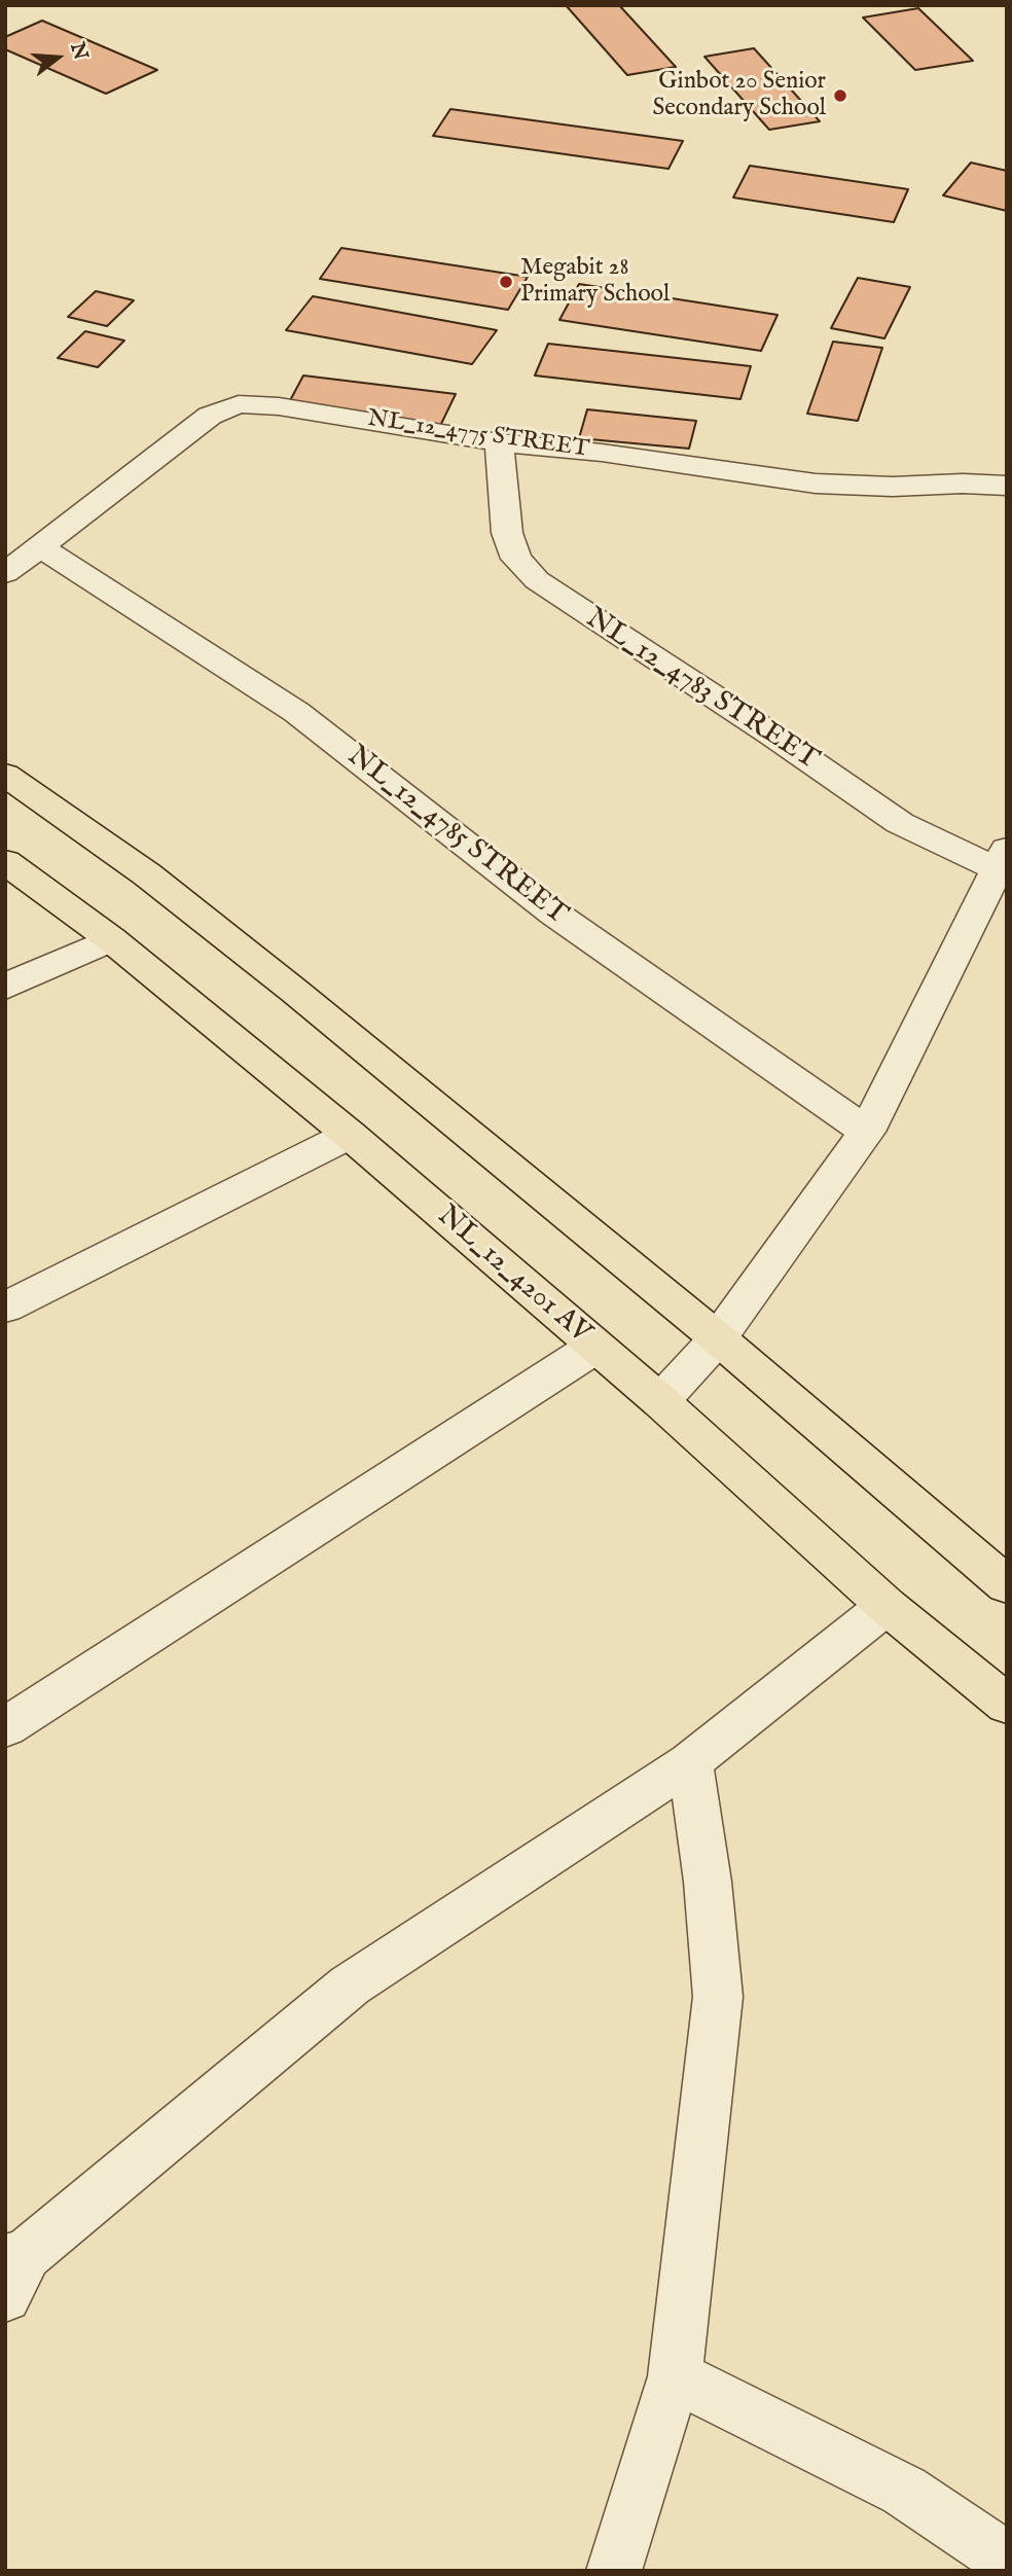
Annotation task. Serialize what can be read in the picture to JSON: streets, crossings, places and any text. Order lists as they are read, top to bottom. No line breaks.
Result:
{"streets":{"main road":["NL_12_4201 AV"],"street":["NL_12_4775 STREET","NL_12_4783 STREET","NL_12_4785 STREET"]},"crossings":[["NL_12_4775 STREET","NL_12_4783 STREET"],["NL_12_4775 STREET","NL_12_4785 STREET"]],"places":["Ginbot 20 Senior Secondary School","Megabit 28 Primary School"],"north":"right"}
